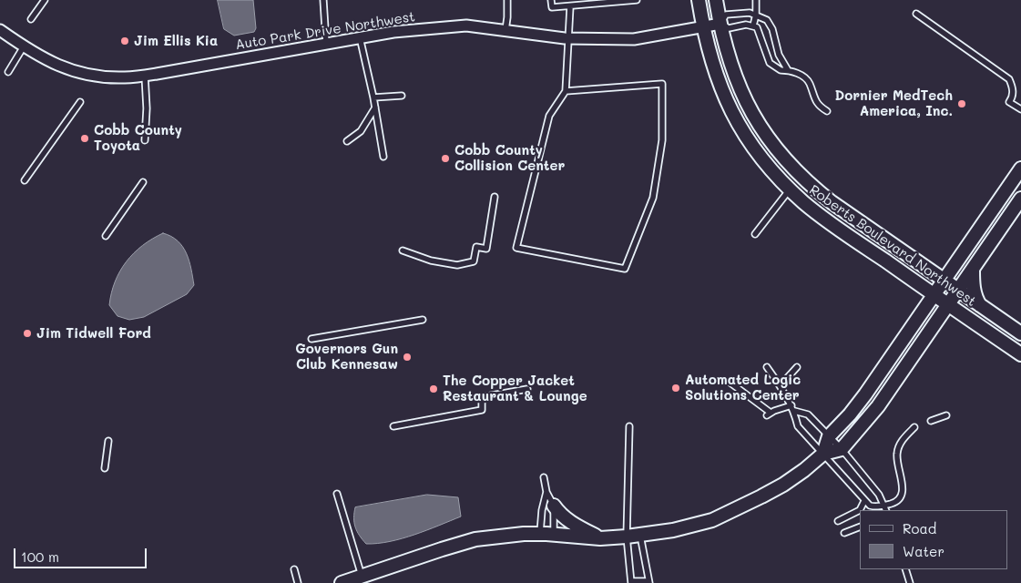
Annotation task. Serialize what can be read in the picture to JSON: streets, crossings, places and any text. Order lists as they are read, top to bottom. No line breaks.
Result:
{"streets":{"street":["Auto Park Drive Northwest","Roberts Boulevard Northwest"]},"crossings":[["Auto Park Drive Northwest","Roberts Boulevard Northwest"]],"places":["Jim Ellis Kia","Dornier MedTech America, Inc.","Cobb County Toyota","Cobb County Collision Center","Jim Tidwell Ford","Governors Gun Club Kennesaw","Automated Logic Solutions Center","The Copper Jacket Restaurant & Lounge"],"legend":["Road","Water"],"scale_bar":"100 m"}
